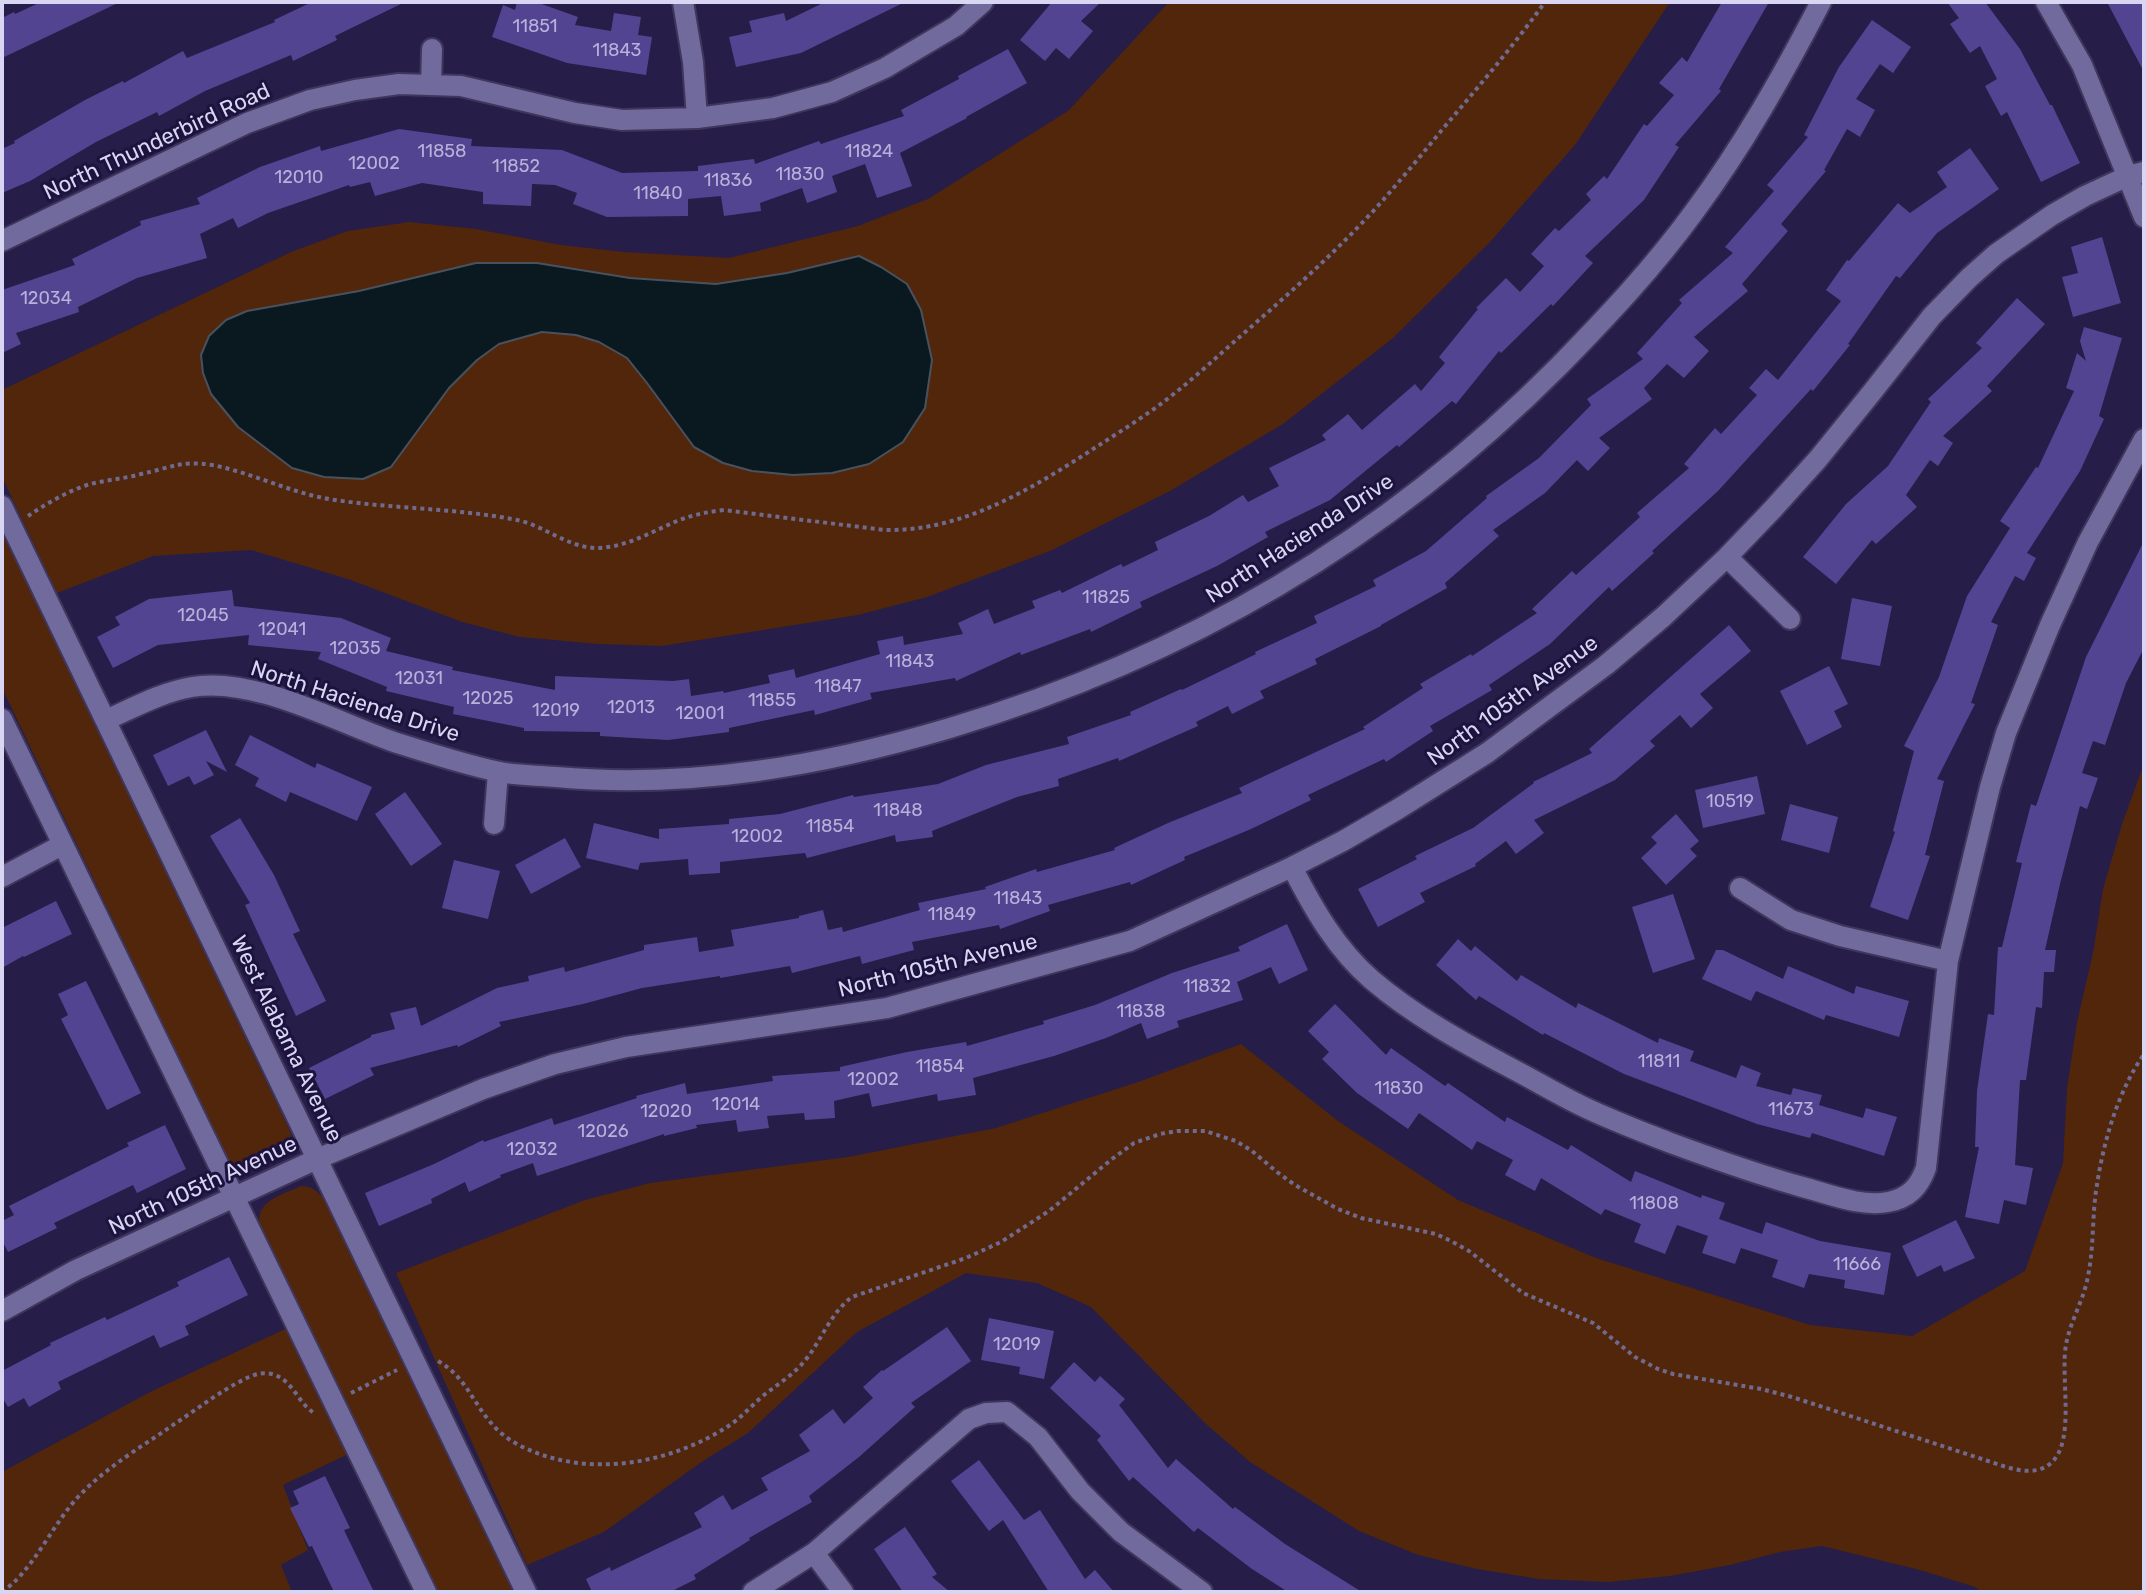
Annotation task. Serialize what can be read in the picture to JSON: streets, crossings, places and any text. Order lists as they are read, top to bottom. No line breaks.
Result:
{"streets":{"street":["North Thunderbird Road","North Hacienda Drive","North 105th Avenue","West Alabama Avenue"]},"crossings":[["North Hacienda Drive","West Alabama Avenue"],["North 105th Avenue","West Alabama Avenue"]],"house_numbers":["11851","11843","11858","11824","12002","11852","11830","12010","11836","11840","12034","11825","12045","12041","12035","11843","12031","11847","12025","11855","12013","12019","12001","10519","11848","11854","12002","11843","11849","11832","11838","11811","11854","12002","11830","12014","11673","12020","12026","12032","11808","11666","12019"]}
